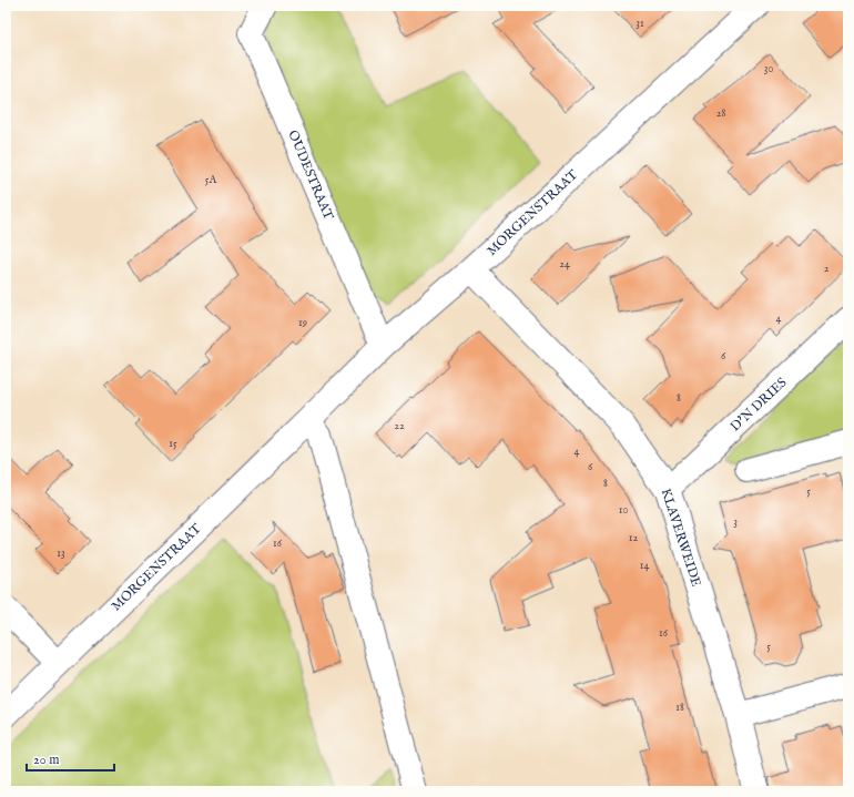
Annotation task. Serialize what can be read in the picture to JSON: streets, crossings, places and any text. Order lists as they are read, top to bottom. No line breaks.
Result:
{"streets":{"street":["OUDESTRAAT","MORGENSTRAAT","D'N DRIES","KLAVERWEIDE"]},"crossings":[["OUDESTRAAT","MORGENSTRAAT"],["MORGENSTRAAT","KLAVERWEIDE"],["D'N DRIES","KLAVERWEIDE"]],"house_numbers":["31","30","28","5A","24","2","4","19","6","8","22","15","4","6","8","5","10","3","12","16","13","14","16","5","18"],"scale_bar":"20 m"}
